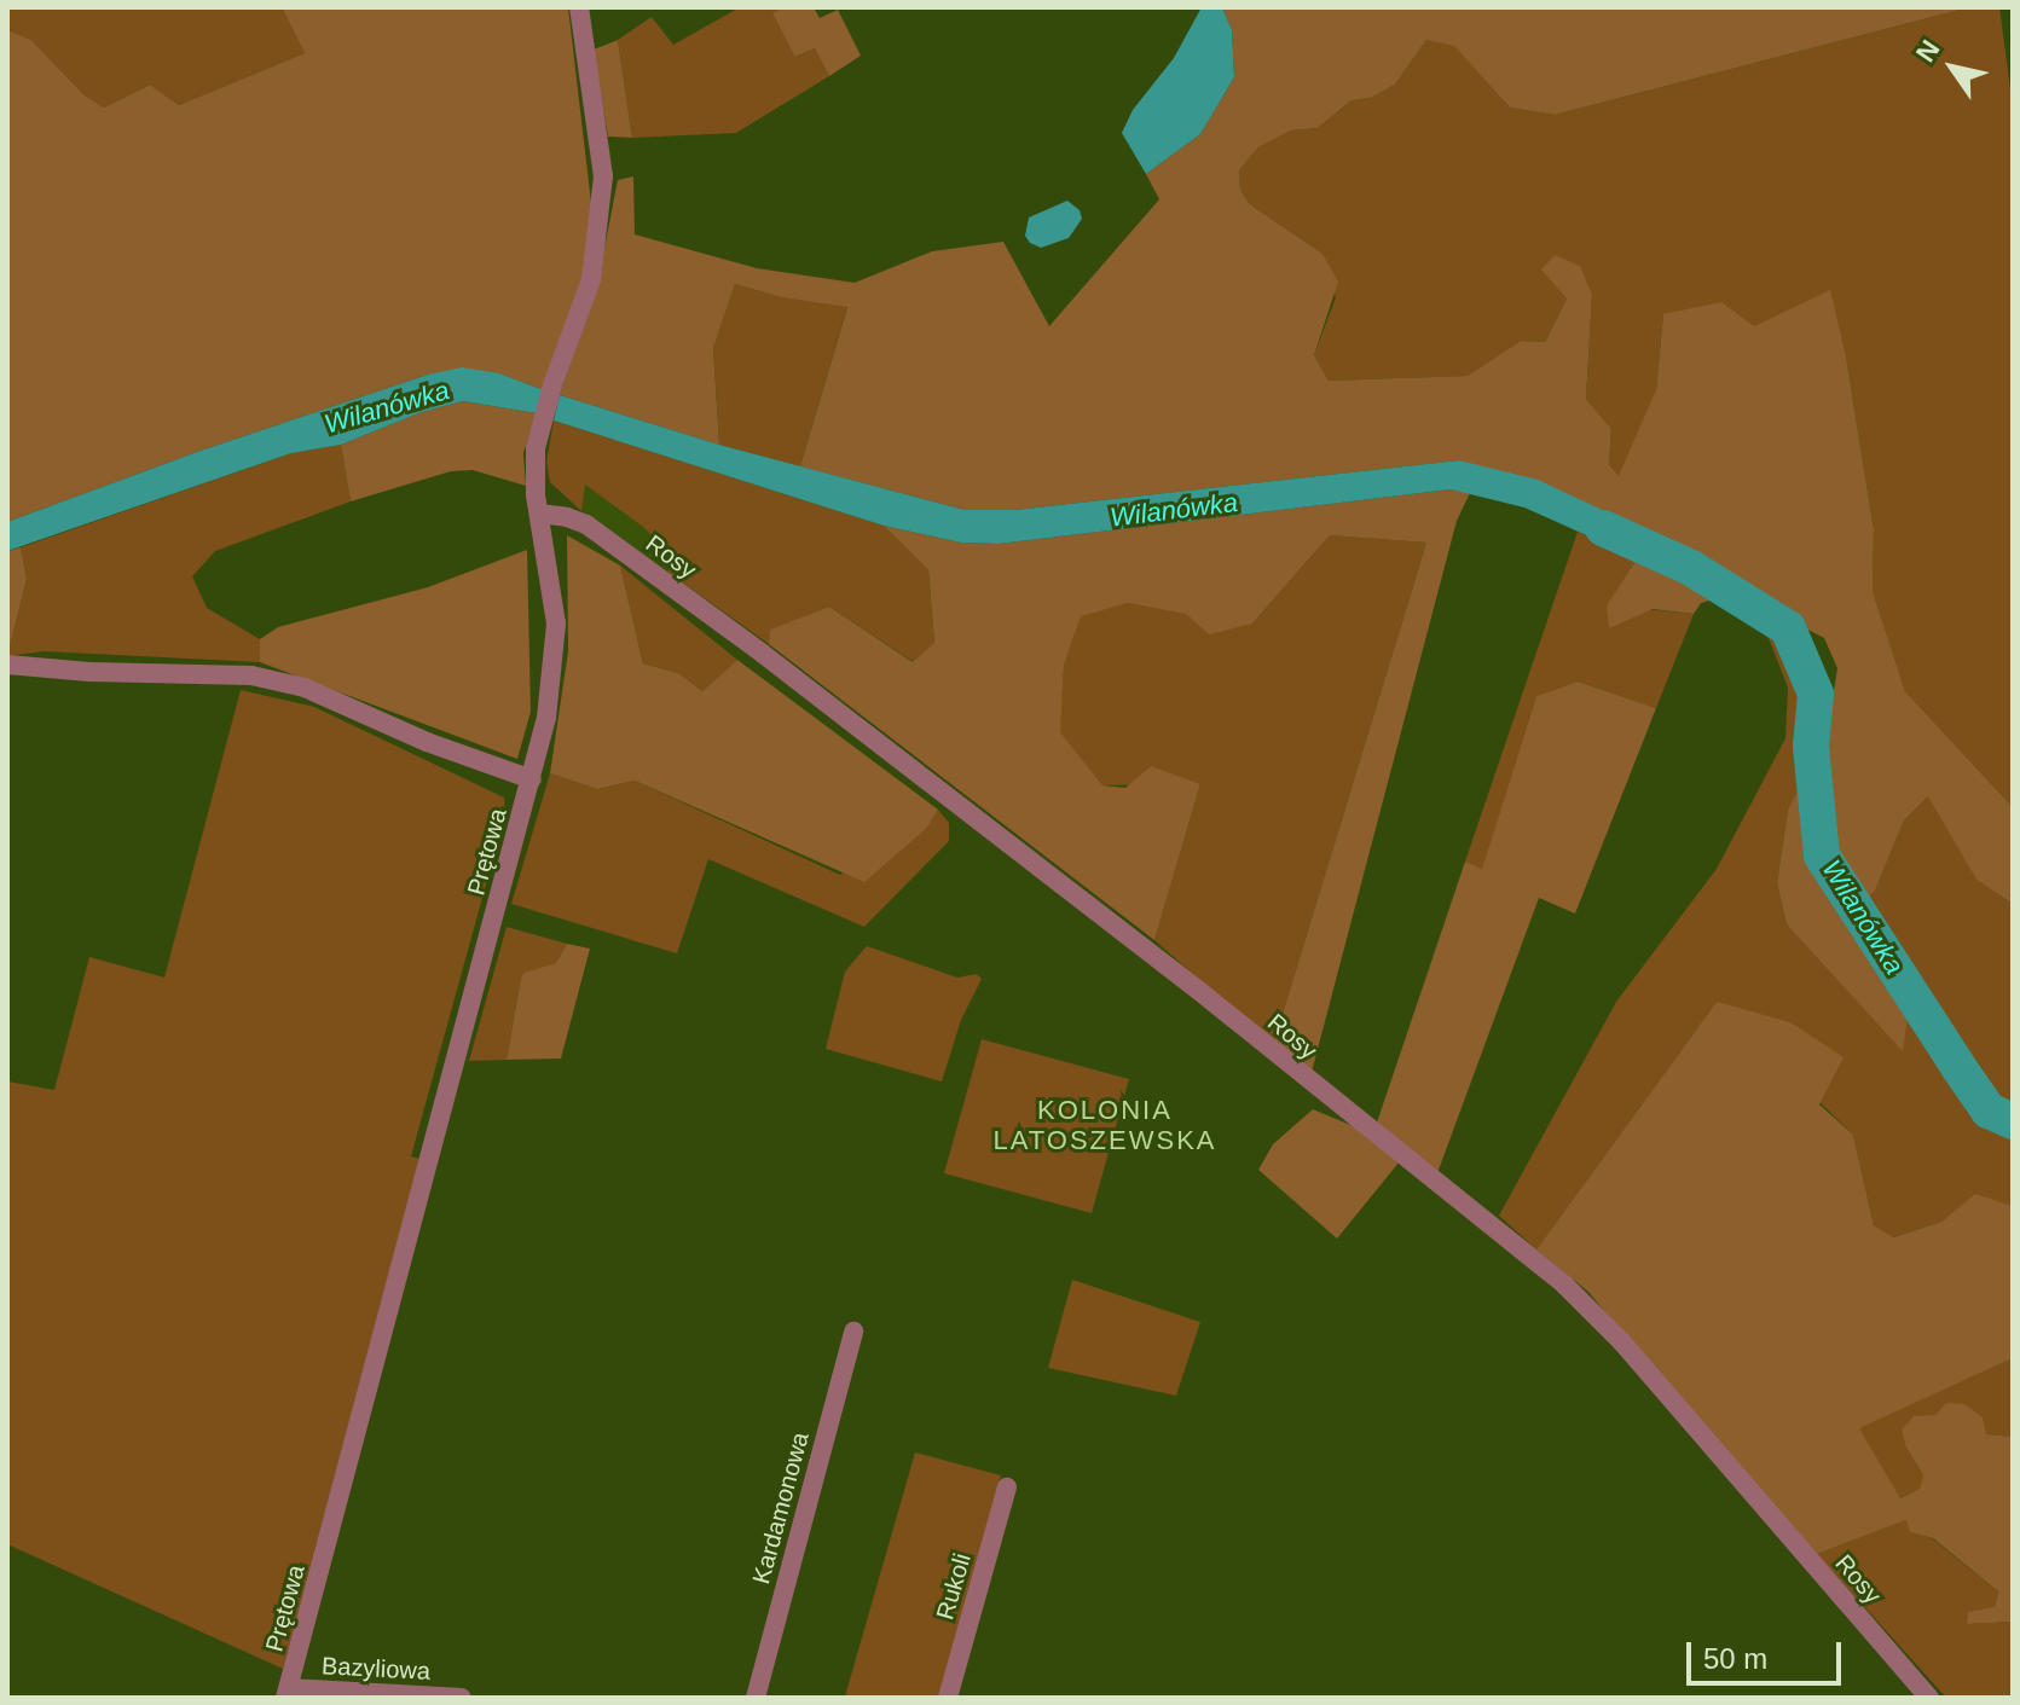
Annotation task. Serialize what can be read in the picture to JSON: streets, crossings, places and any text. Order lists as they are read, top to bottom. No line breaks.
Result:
{"streets":{"street":["Rosy","Prętowa","Kardamonowa","Rukoli","Bazyliowa"]},"crossings":[["Rosy","Prętowa"],["Prętowa","Bazyliowa"]],"districts":["KOLONIA LATOSZEWSKA"],"water":["Wilanówka"],"scale_bar":"50 m","north":"top left"}
